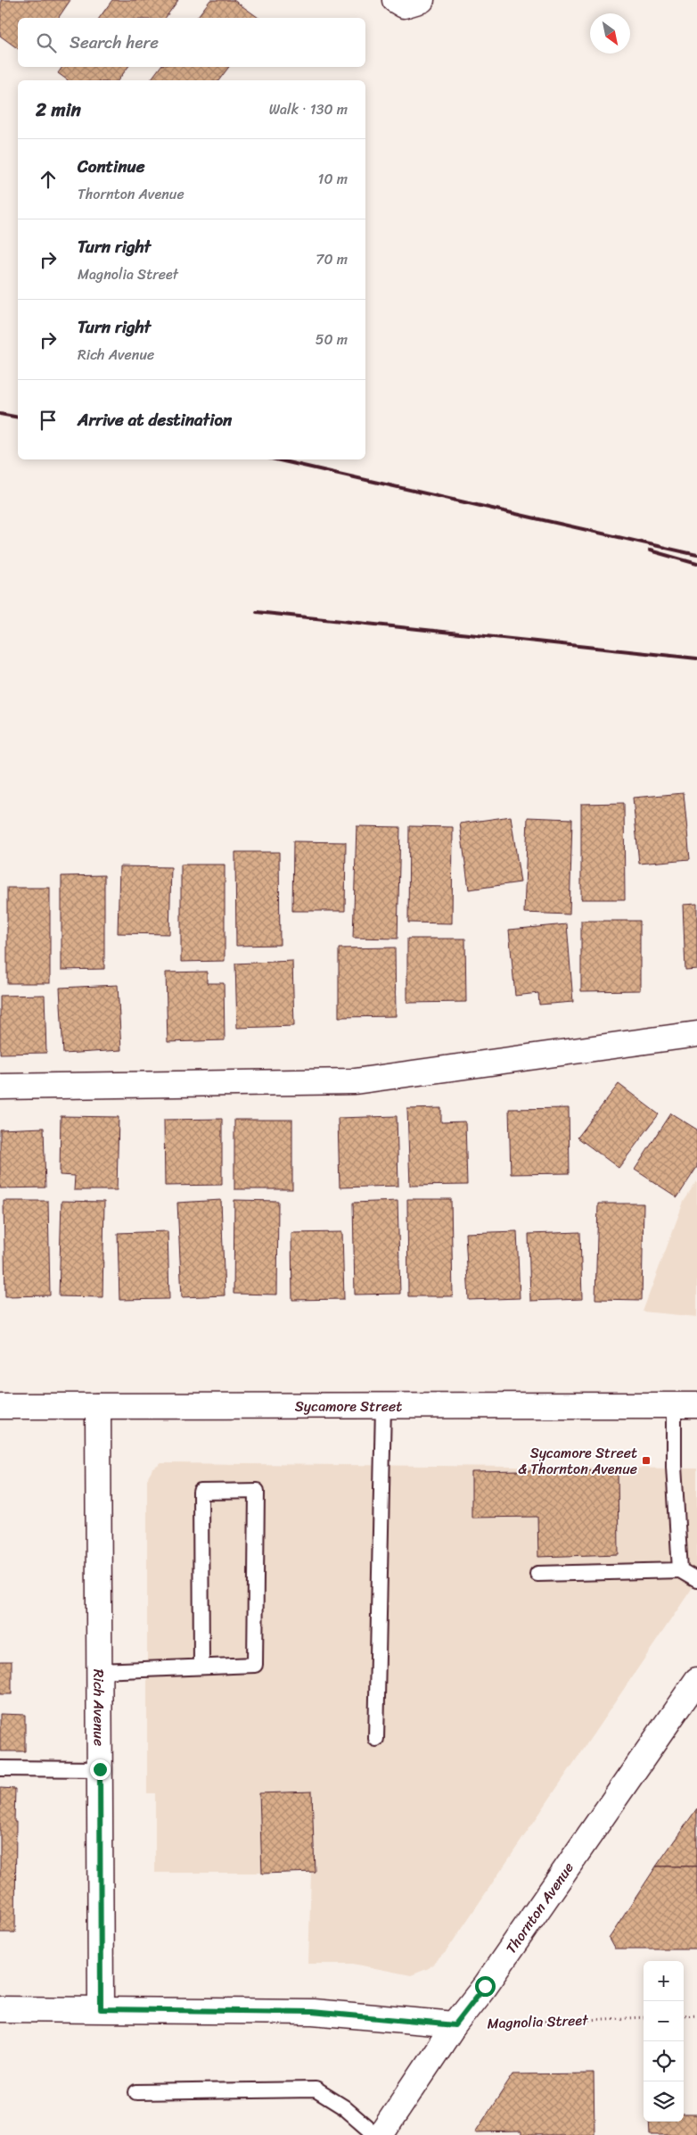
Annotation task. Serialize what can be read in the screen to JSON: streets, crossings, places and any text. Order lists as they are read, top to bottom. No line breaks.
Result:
{"streets":{"street":["Sycamore Street","Rich Avenue","Thornton Avenue"],"path":["Magnolia Street"]},"crossings":[["Sycamore Street","Rich Avenue"],["Thornton Avenue","Magnolia Street"]],"places":{"transit":["Sycamore Street & Thornton Avenue"]},"north":"bottom right","page":{"search":"Search here","heading":["2 min","Walk · 130 m"],"list":[["Continue","Thornton Avenue","10 m"],["Turn right","Magnolia Street","70 m"],["Turn right","Rich Avenue","50 m"],"Arrive at destination"],"map_buttons":["+","−"]}}
